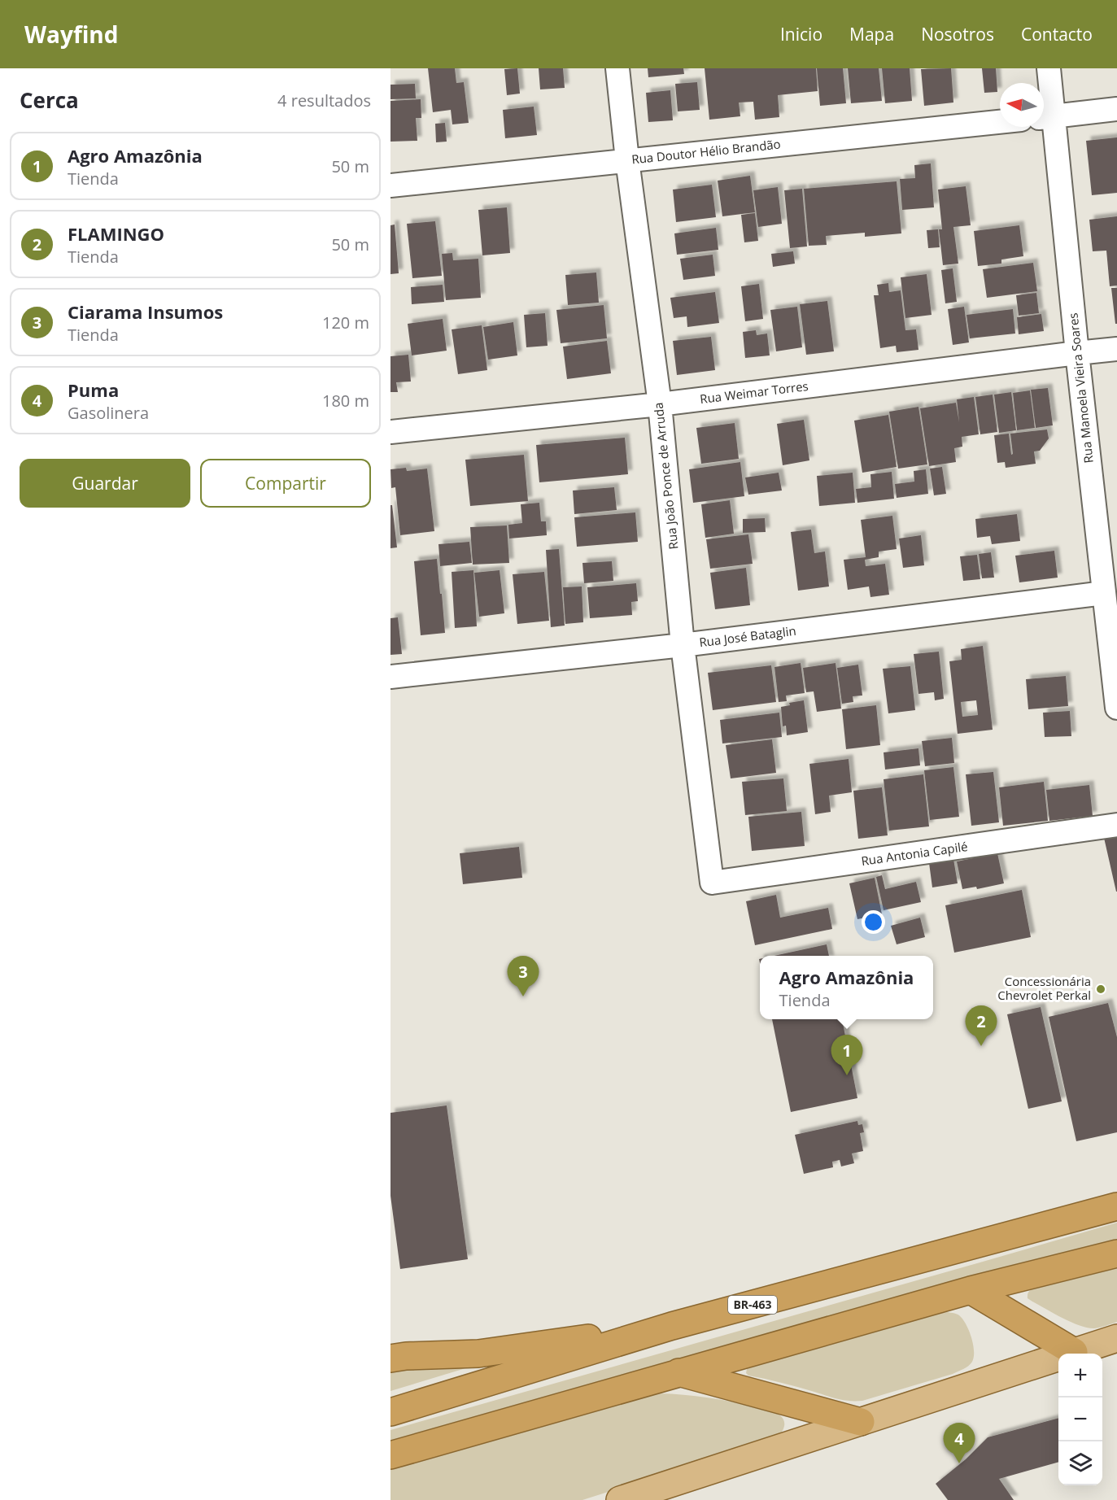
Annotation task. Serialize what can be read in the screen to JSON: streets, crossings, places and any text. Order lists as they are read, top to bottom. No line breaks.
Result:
{"streets":{"highway":["BR-463"],"street":["Rua Doutor Hélio Brandão","Rua Manoela Vieira Soares","Rua Weimar Torres","Rua João Ponce de Arruda","Rua José Bataglin","Rua Antonia Capilé"]},"crossings":[["Rua Doutor Hélio Brandão","Rua João Ponce de Arruda"],["Rua Manoela Vieira Soares","Rua Weimar Torres"],["Rua Manoela Vieira Soares","Rua José Bataglin"],["Rua Weimar Torres","Rua João Ponce de Arruda"],["Rua João Ponce de Arruda","Rua José Bataglin"],["Rua João Ponce de Arruda","Rua Antonia Capilé"]],"places":["Concessionária Chevrolet Perkal"],"north":"left","page":{"header":"Wayfind","nav":["Inicio","Mapa","Nosotros","Contacto"],"heading":["Cerca","4 resultados"],"list":[{"mark":"1","name":"Agro Amazônia","note":"Tienda","value":"50 m"},{"mark":"2","name":"FLAMINGO","note":"Tienda","value":"50 m"},{"mark":"3","name":"Ciarama Insumos","note":"Tienda","value":"120 m"},{"mark":"4","name":"Puma","note":"Gasolinera","value":"180 m"}],"buttons":["Guardar","Compartir"],"popup":["Agro Amazônia","Tienda"],"pins":["3","2","1","4"],"map_buttons":["+","−"]}}
